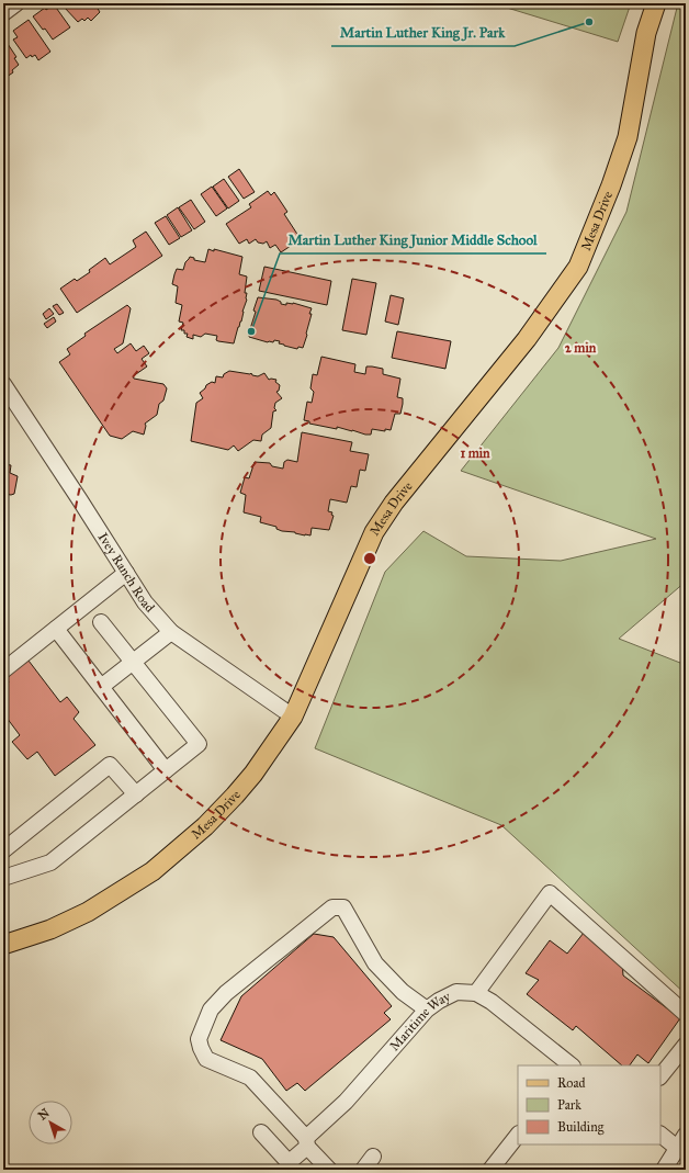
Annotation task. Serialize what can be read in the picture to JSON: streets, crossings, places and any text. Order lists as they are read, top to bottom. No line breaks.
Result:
{"streets":{"main road":["Mesa Drive"],"street":["Ivey Ranch Road","Maritime Way"]},"crossings":[["Mesa Drive","Ivey Ranch Road"]],"places":["Martin Luther King Jr. Park","Martin Luther King Junior Middle School"],"legend":["Road","Park","Building"],"north":"top left","rings":["2 min","1 min"]}
